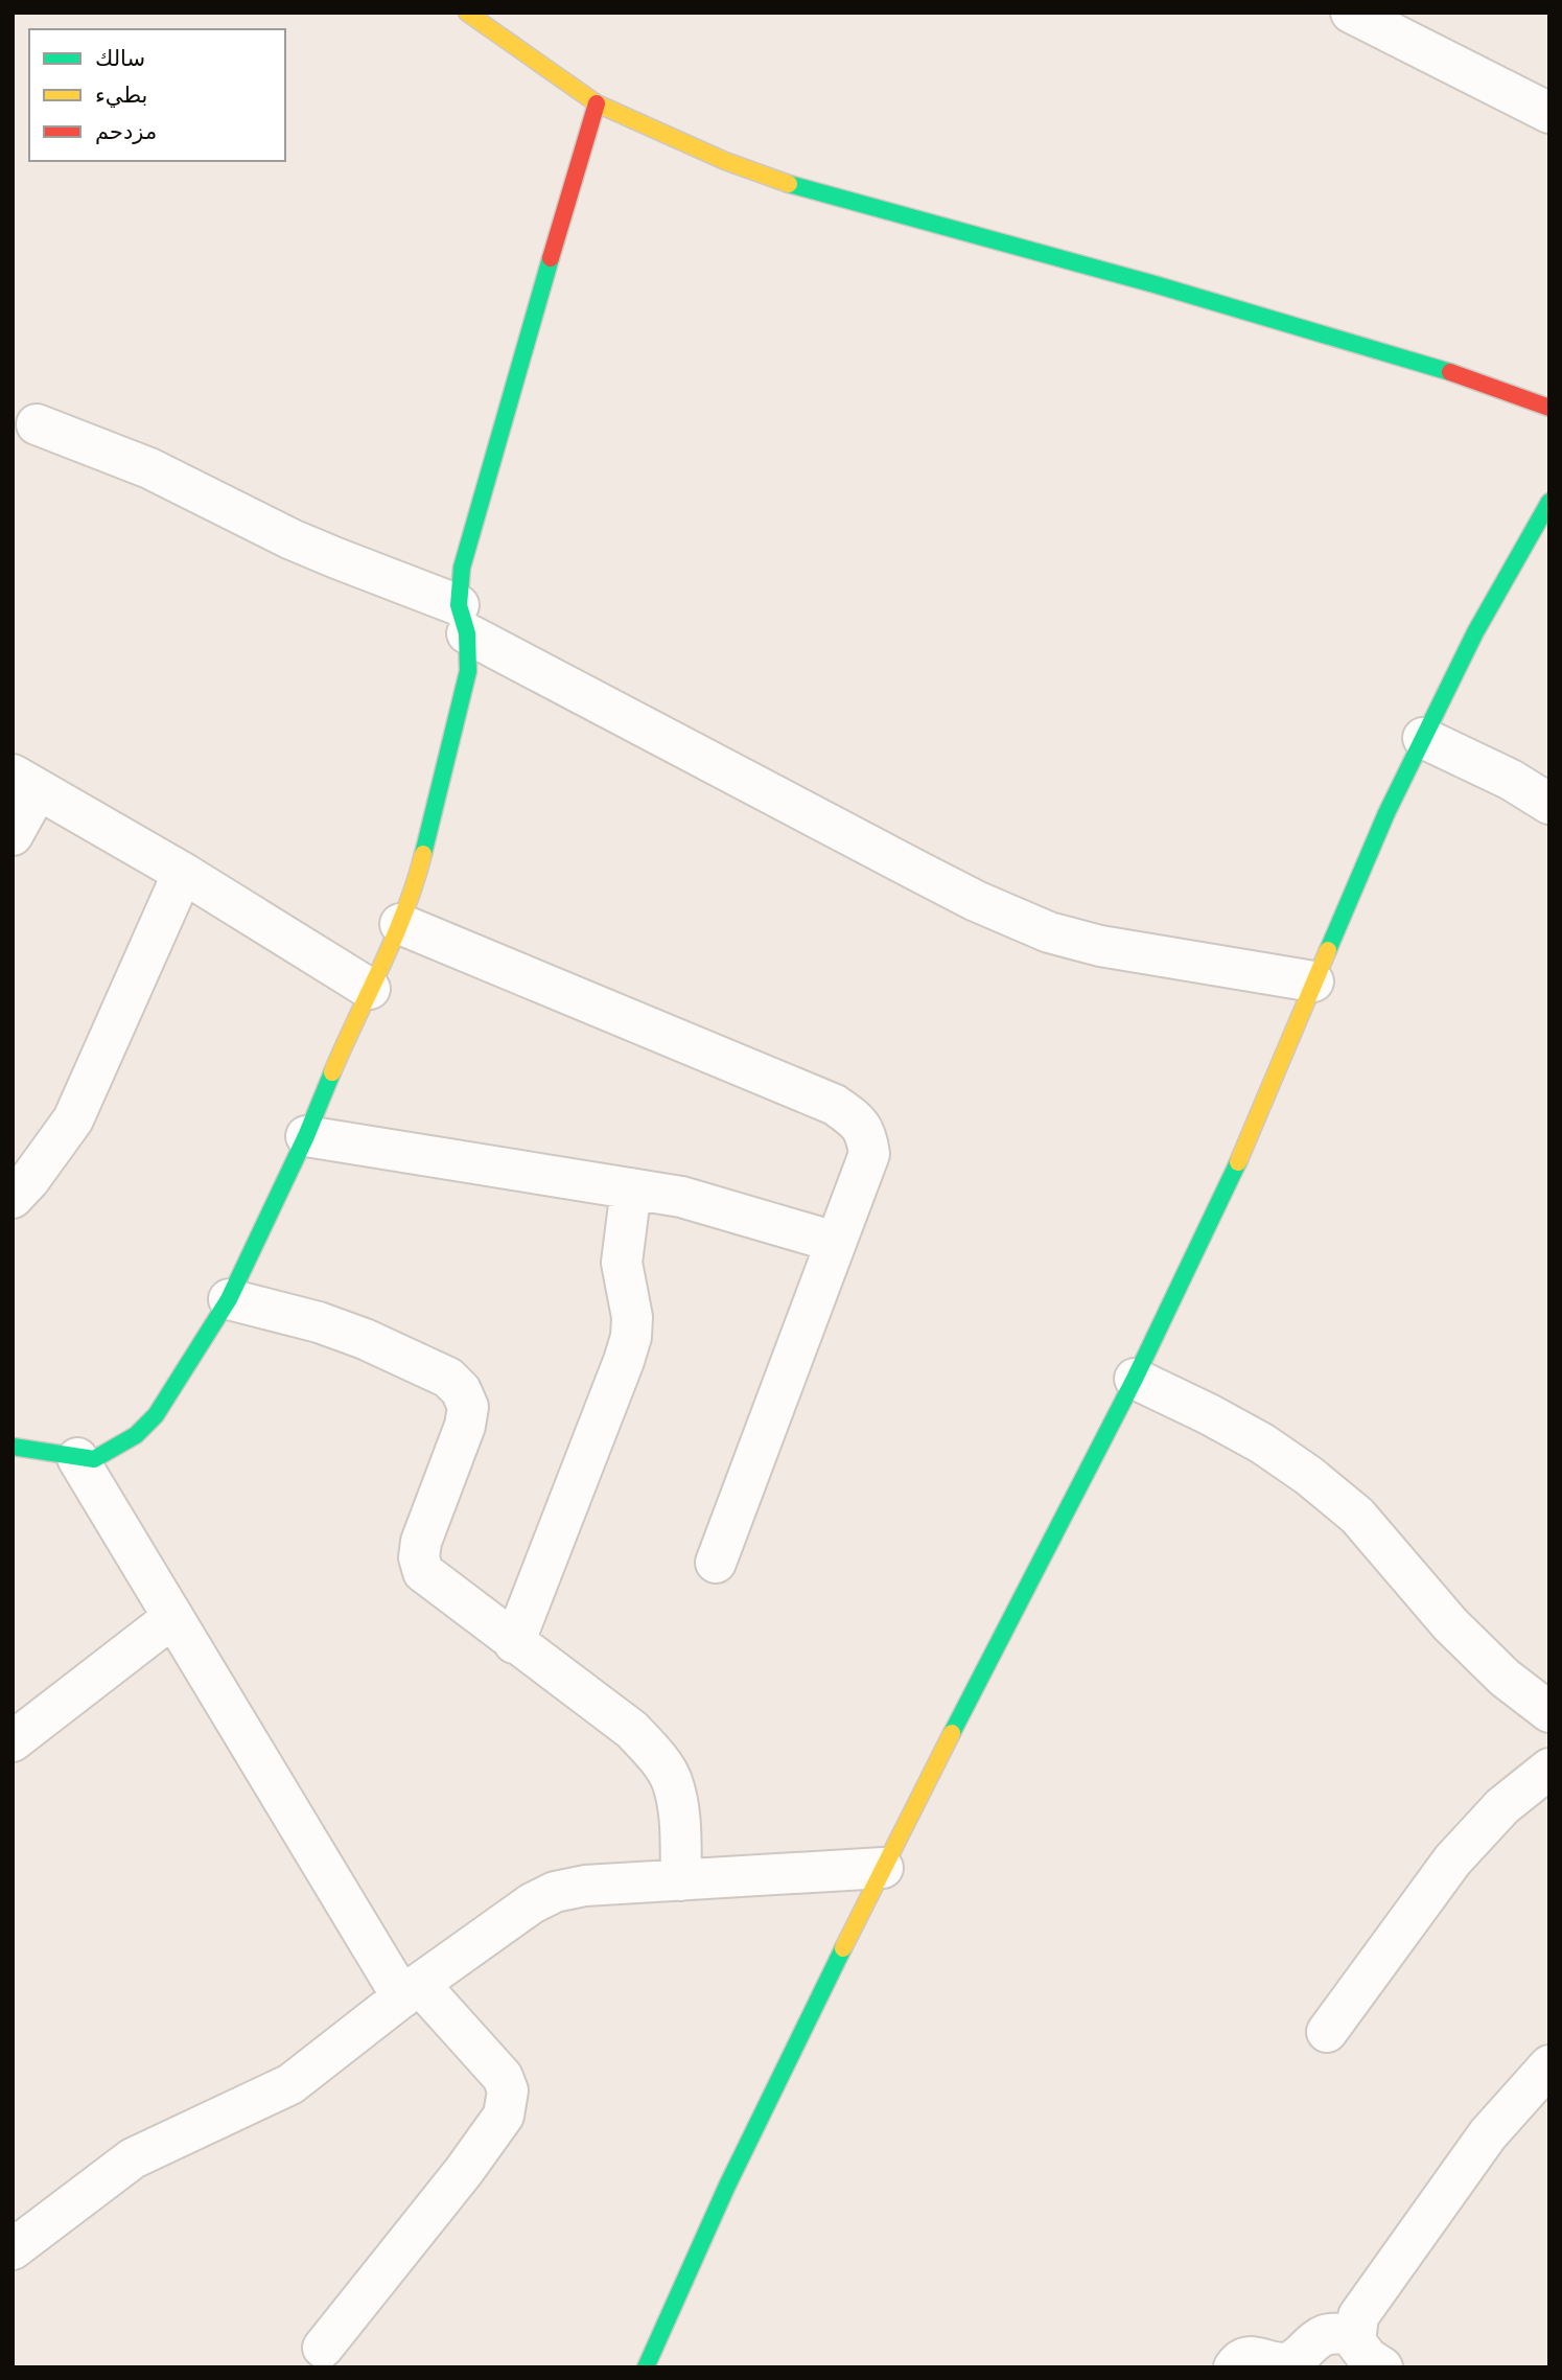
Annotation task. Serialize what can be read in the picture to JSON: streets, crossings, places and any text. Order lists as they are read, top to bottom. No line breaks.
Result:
{"legend":["سالك","بطيء","مزدحم"]}
